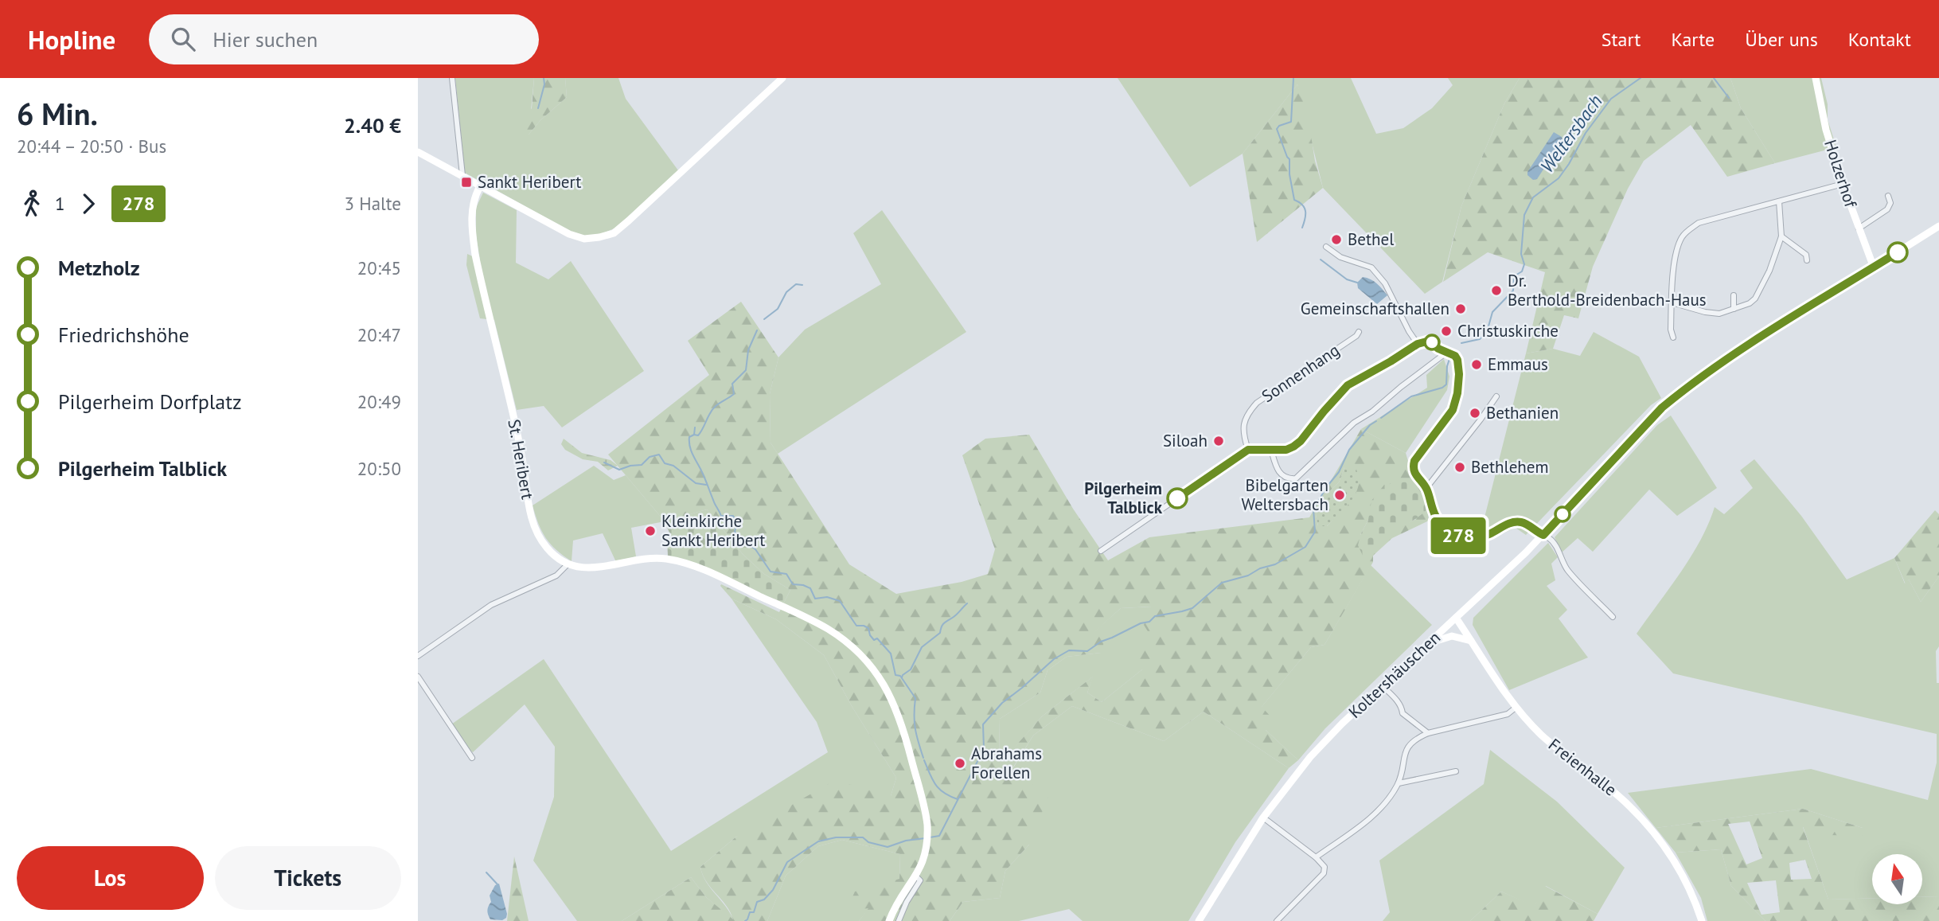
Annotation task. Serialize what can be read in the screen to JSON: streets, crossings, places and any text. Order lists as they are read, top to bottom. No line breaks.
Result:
{"streets":{"street":["Holzerhof","Sonnenhang","St. Heribert","Koltershäuschen","Freienhalle"]},"crossings":[["Holzerhof","Koltershäuschen"],["Koltershäuschen","Freienhalle"]],"water":["Weltersbach"],"places":{"transit":["Sankt Heribert"],"other":["Bethel","Dr. Berthold-Breidenbach-Haus","Gemeinschaftshallen","Christuskirche","Emmaus","Bethanien","Siloah","Bethlehem","Bibelgarten Weltersbach","Pilgerheim Talblick","Kleinkirche Sankt Heribert","Abrahams Forellen"]},"lines":["bus line 278"],"north":"top","page":{"header":"Hopline","search":"Hier suchen","nav":["Start","Karte","Über uns","Kontakt"],"heading":["6 Min.","20:44 – 20:50 · Bus","2.40 €"],"on_map":"278","legs":["1","278","3 Halte"],"list":[{"name":"Metzholz","value":"20:45"},{"name":"Friedrichshöhe","value":"20:47"},{"name":"Pilgerheim Dorfplatz","value":"20:49"},{"name":"Pilgerheim Talblick","value":"20:50"}],"buttons":["Los","Tickets"]}}
